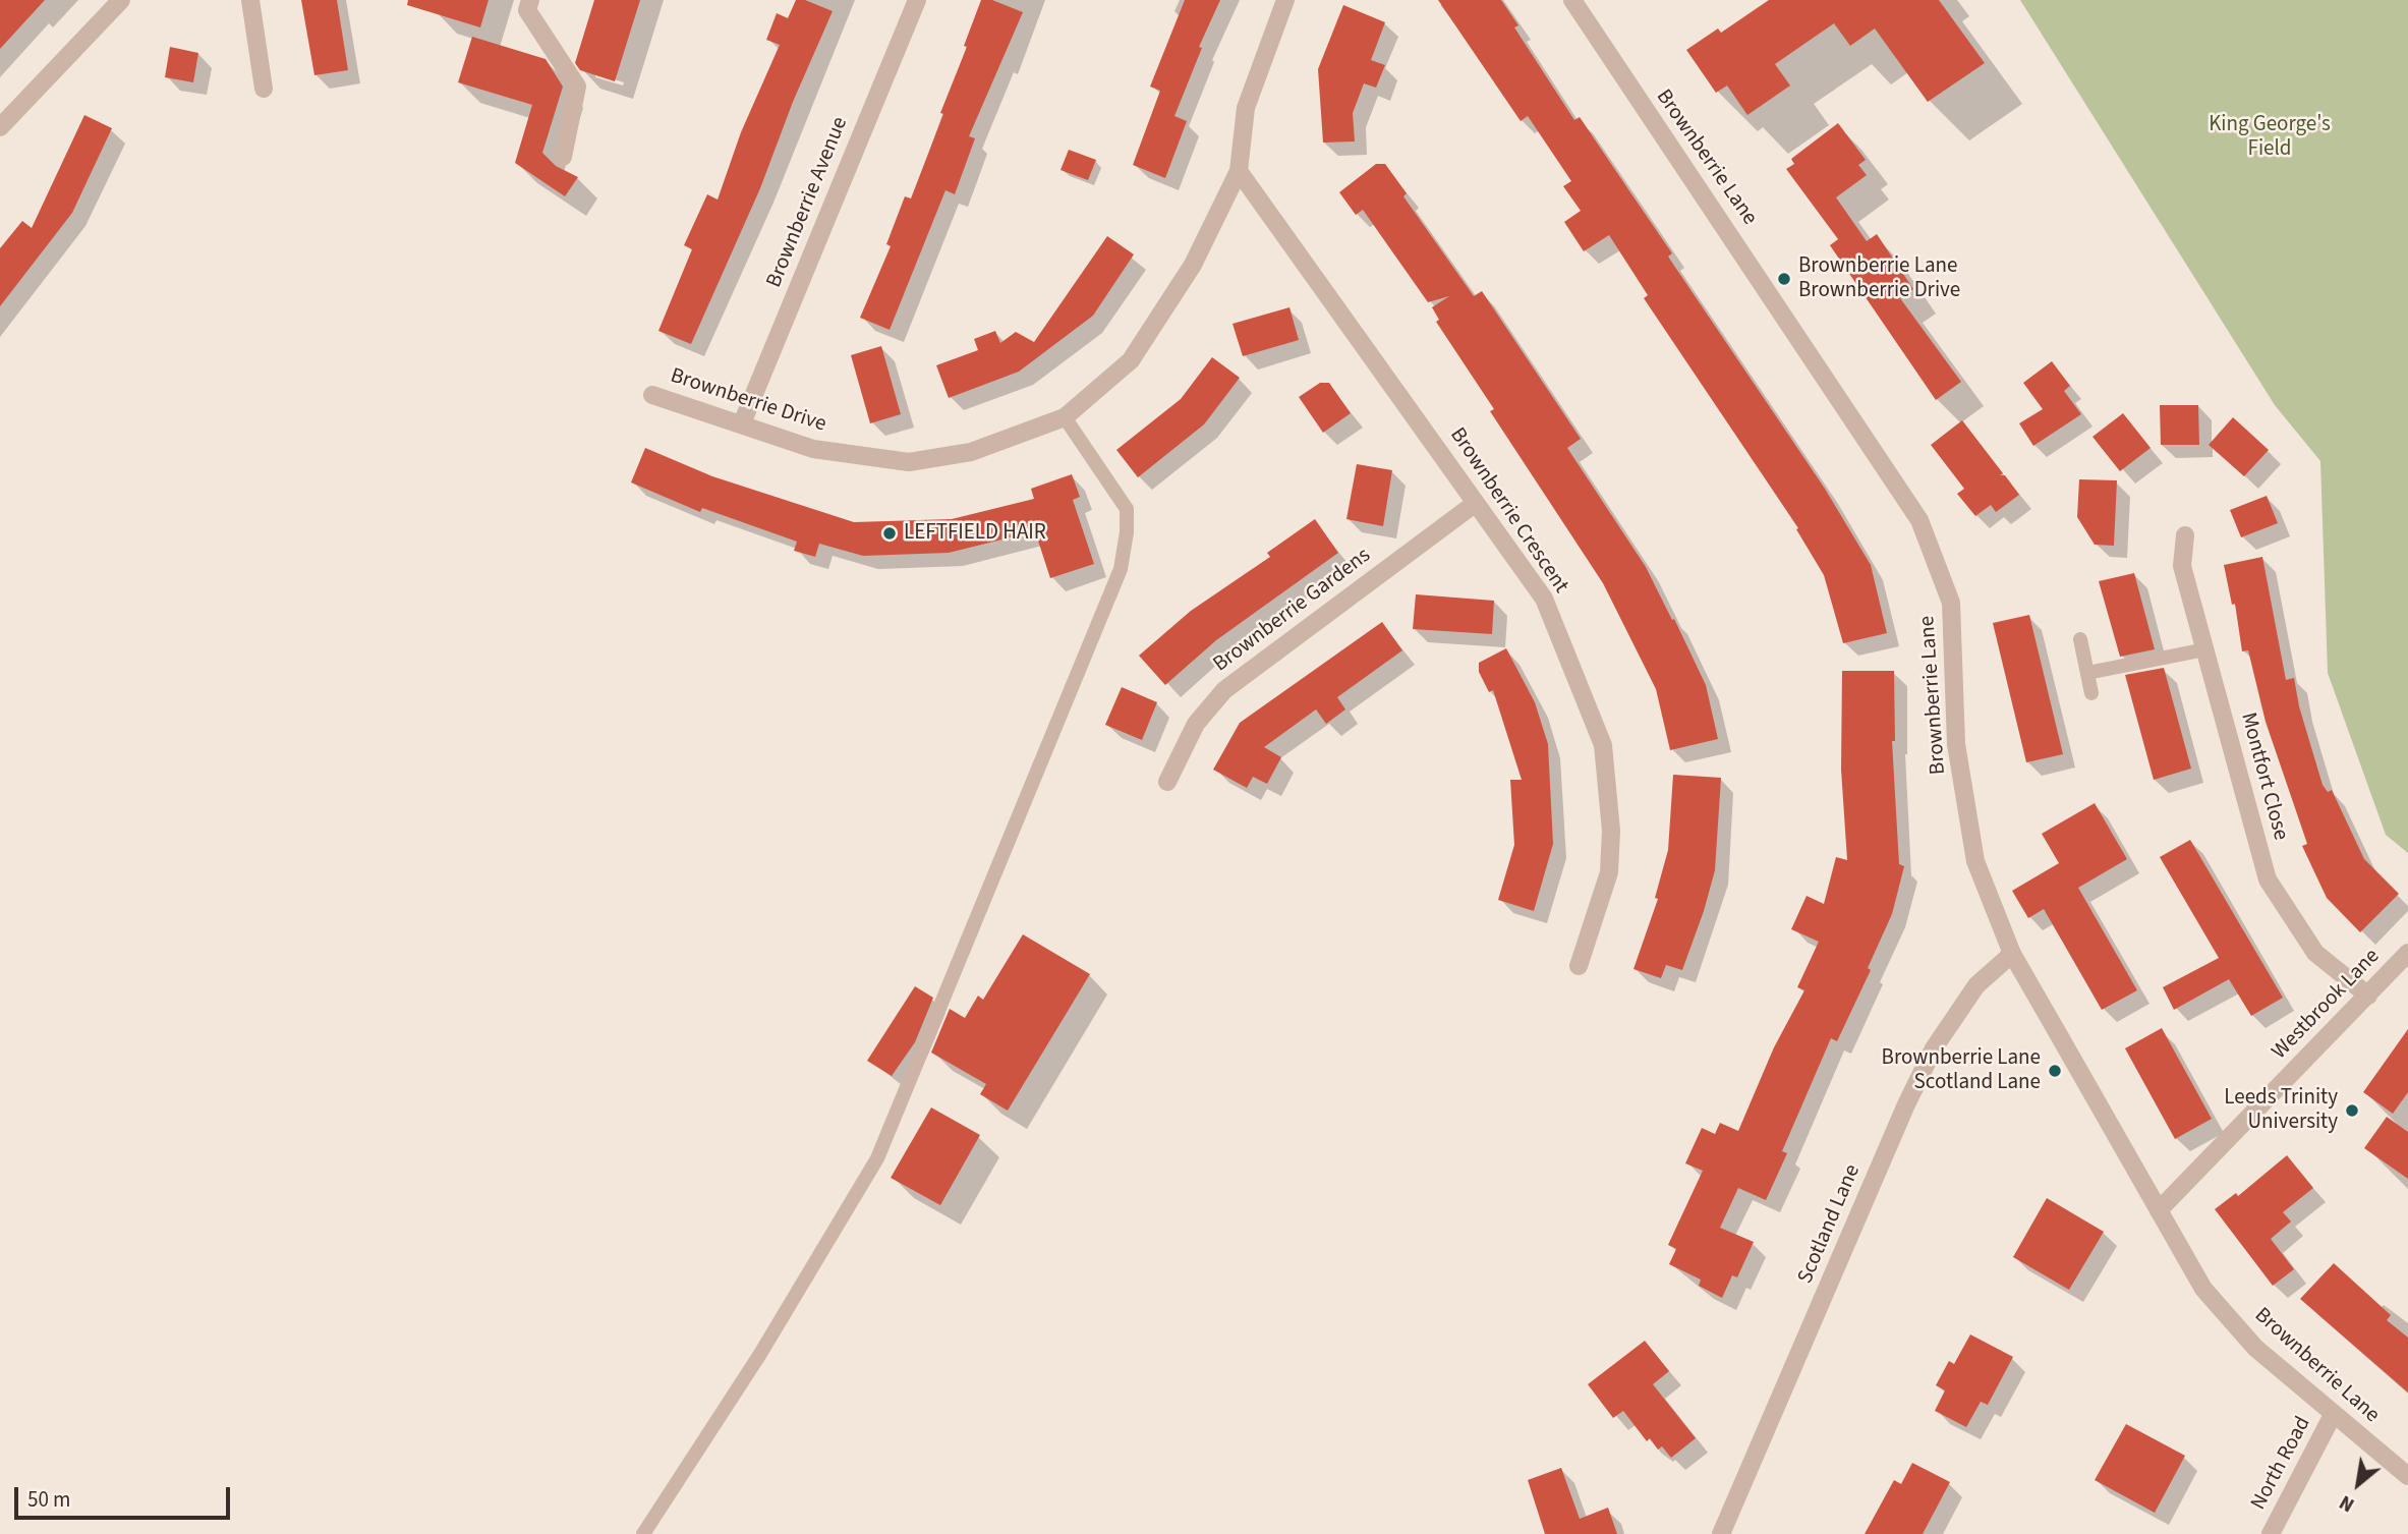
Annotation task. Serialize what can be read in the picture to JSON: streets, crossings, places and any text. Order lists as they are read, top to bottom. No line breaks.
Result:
{"streets":{"street":["Brownberrie Lane","Brownberrie Avenue","Brownberrie Drive","Brownberrie Crescent","Brownberrie Gardens","Montfort Close","Westbrook Lane","Scotland Lane","North Road"]},"crossings":[["Brownberrie Lane","Westbrook Lane"],["Brownberrie Lane","Scotland Lane"],["Brownberrie Lane","North Road"],["Brownberrie Avenue","Brownberrie Drive"],["Brownberrie Drive","Brownberrie Crescent"],["Brownberrie Crescent","Brownberrie Gardens"],["Montfort Close","Westbrook Lane"]],"parks":["King George's Field"],"places":["Brownberrie Lane Brownberrie Drive","LEFTFIELD HAIR","Brownberrie Lane Scotland Lane","Leeds Trinity University"],"scale_bar":"50 m","north":"bottom left"}
